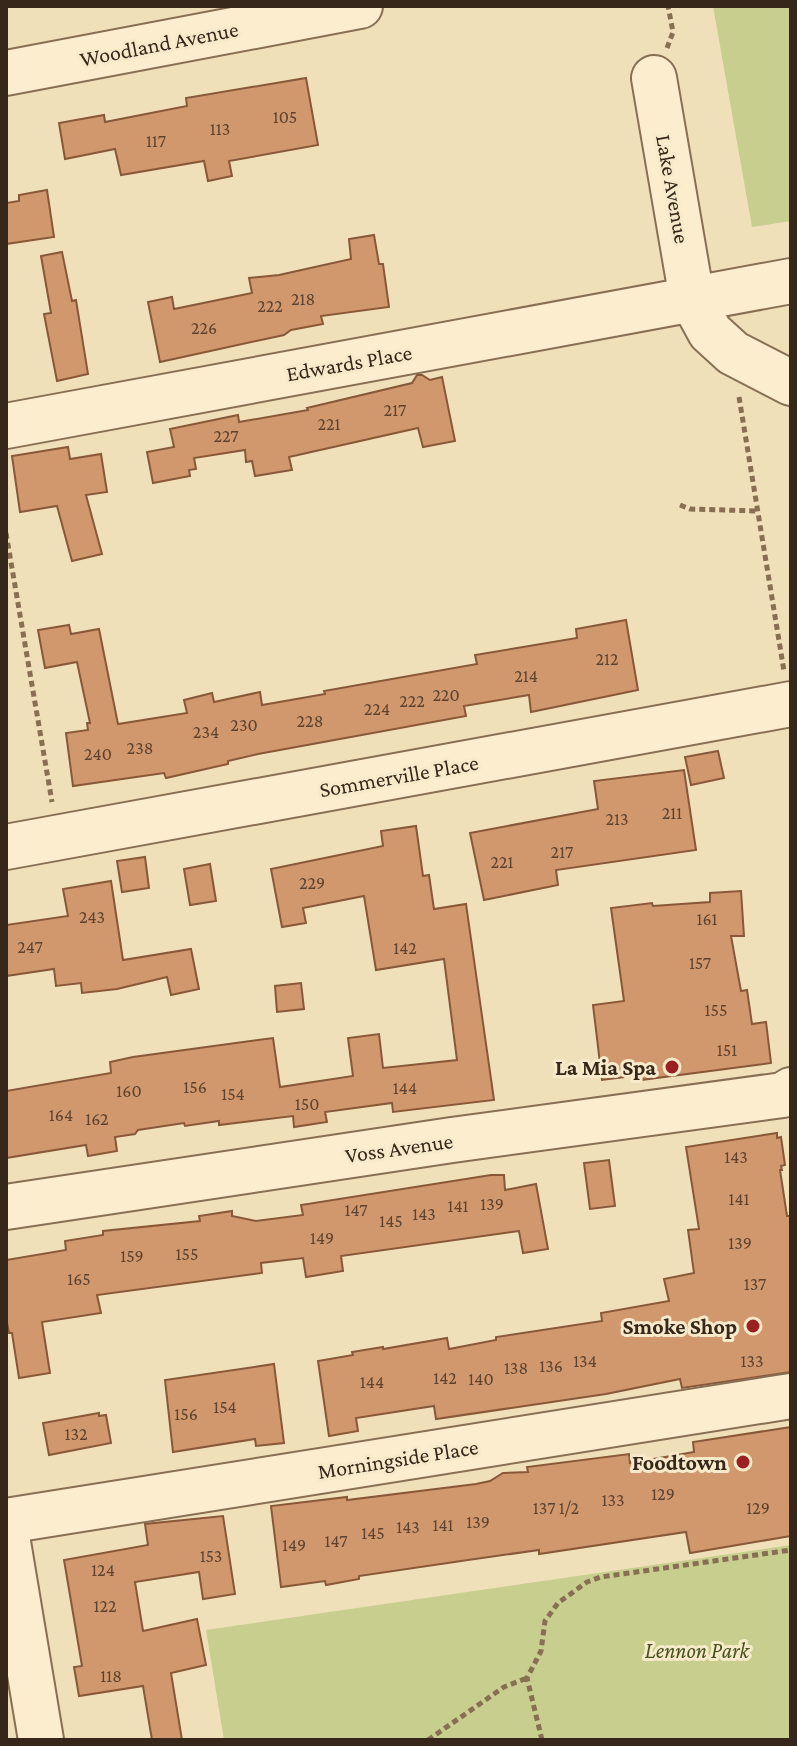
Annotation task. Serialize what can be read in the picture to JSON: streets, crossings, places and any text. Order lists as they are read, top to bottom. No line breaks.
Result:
{"streets":{"street":["Woodland Avenue","Lake Avenue","Edwards Place","Sommerville Place","Voss Avenue","Morningside Place"]},"crossings":[["Lake Avenue","Edwards Place"]],"parks":["Lennon Park"],"places":["La Mia Spa","Smoke Shop","Foodtown"],"house_numbers":["105","113","117","218","222","226","217","221","227","212","214","220","222","224","228","230","234","238","240","211","213","217","221","229","243","161","247","142","157","155","151","156","144","160","154","150","164","162","143","141","139","141","147","143","145","149","139","155","159","165","137","134","133","136","138","142","140","144","154","156","132","129","133","137 1/2","129","139","141","143","145","147","149","153","124","122","118"]}
